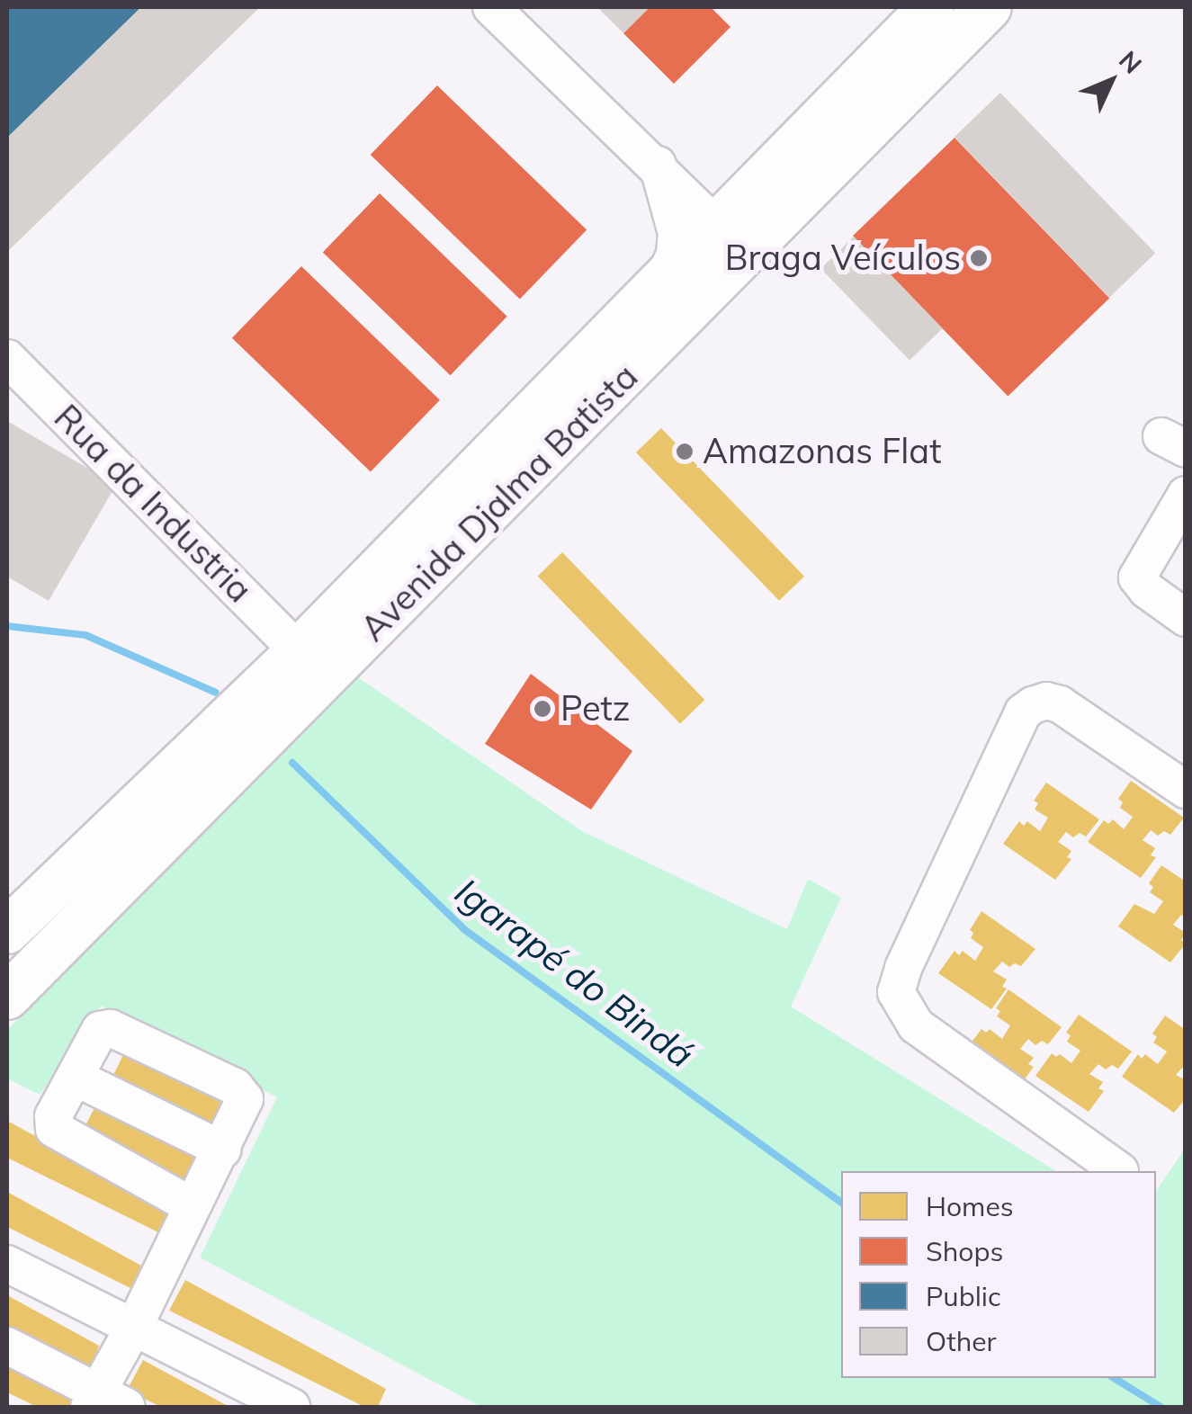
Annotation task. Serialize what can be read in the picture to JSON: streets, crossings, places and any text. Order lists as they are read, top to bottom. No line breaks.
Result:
{"streets":{"main road":["Avenida Djalma Batista"],"street":["Rua da Industria"]},"crossings":[["Avenida Djalma Batista","Rua da Industria"]],"water":["Igarapé do Bindá"],"places":["Braga Veículos","Amazonas Flat","Petz"],"legend":["Homes","Shops","Public","Other"],"north":"top right"}
